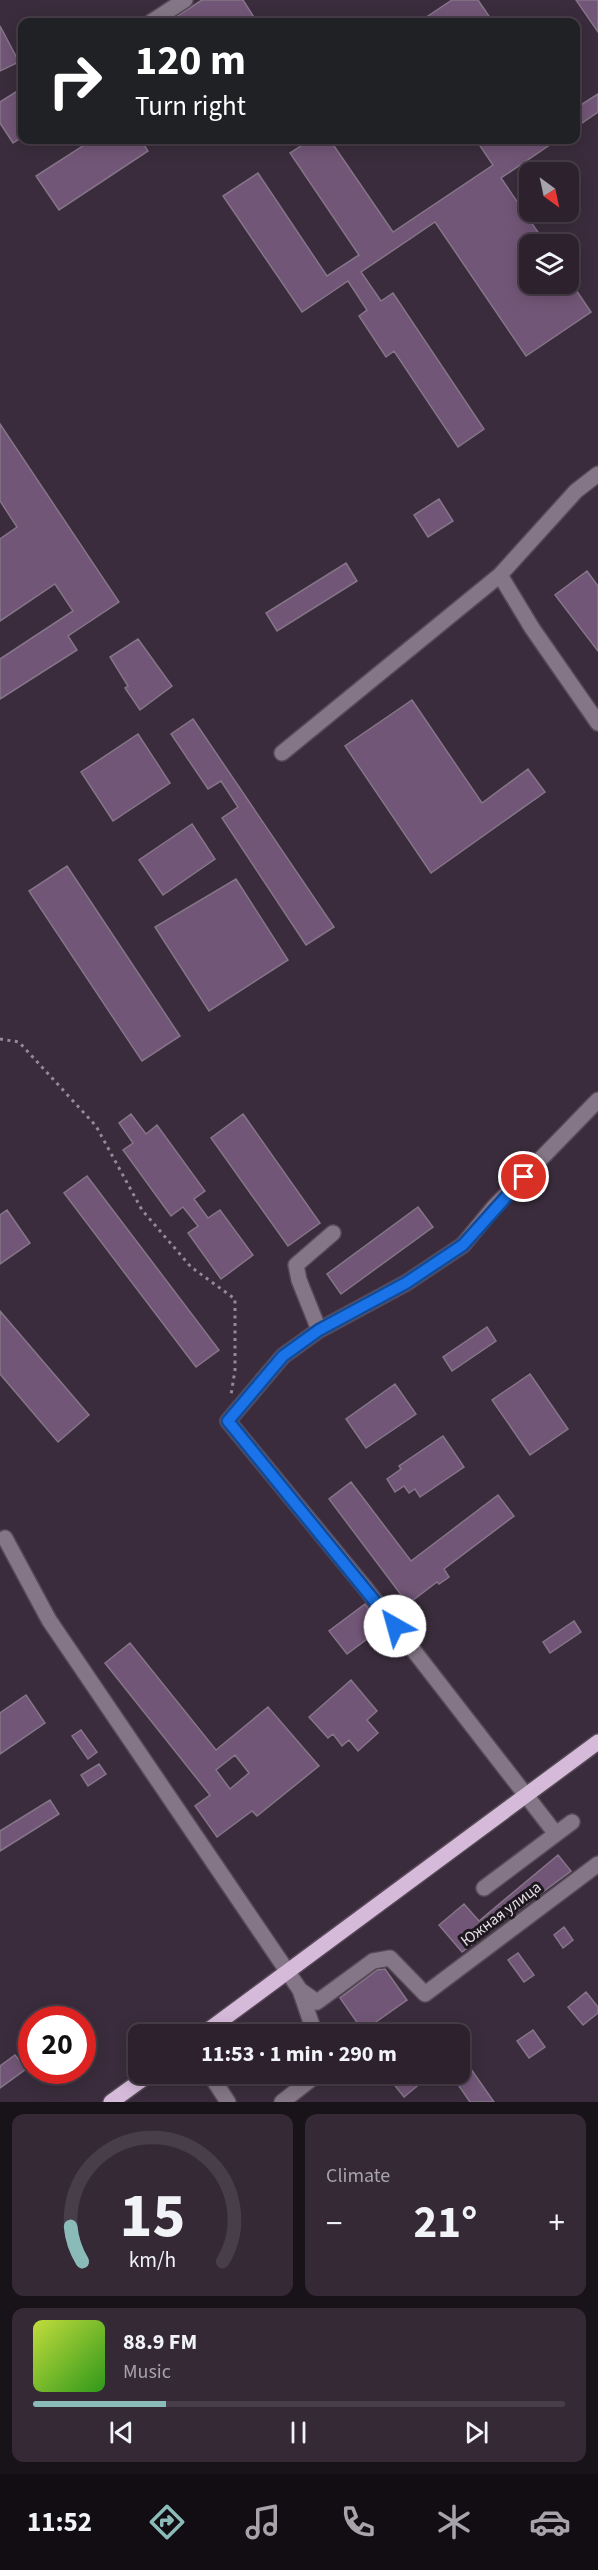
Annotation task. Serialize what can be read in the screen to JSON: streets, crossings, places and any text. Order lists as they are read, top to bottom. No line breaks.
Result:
{"streets":{"street":["Южная улица"]},"north":"bottom right","page":{"turn":["120 m","Turn right"],"limit":"20","trip":"11:53 · 1 min · 290 m","tile":"Climate","heat":["−","21°","+"],"song":["88.9 FM","Music"],"tabs":"11:52","gauge":["15","km/h"]}}
